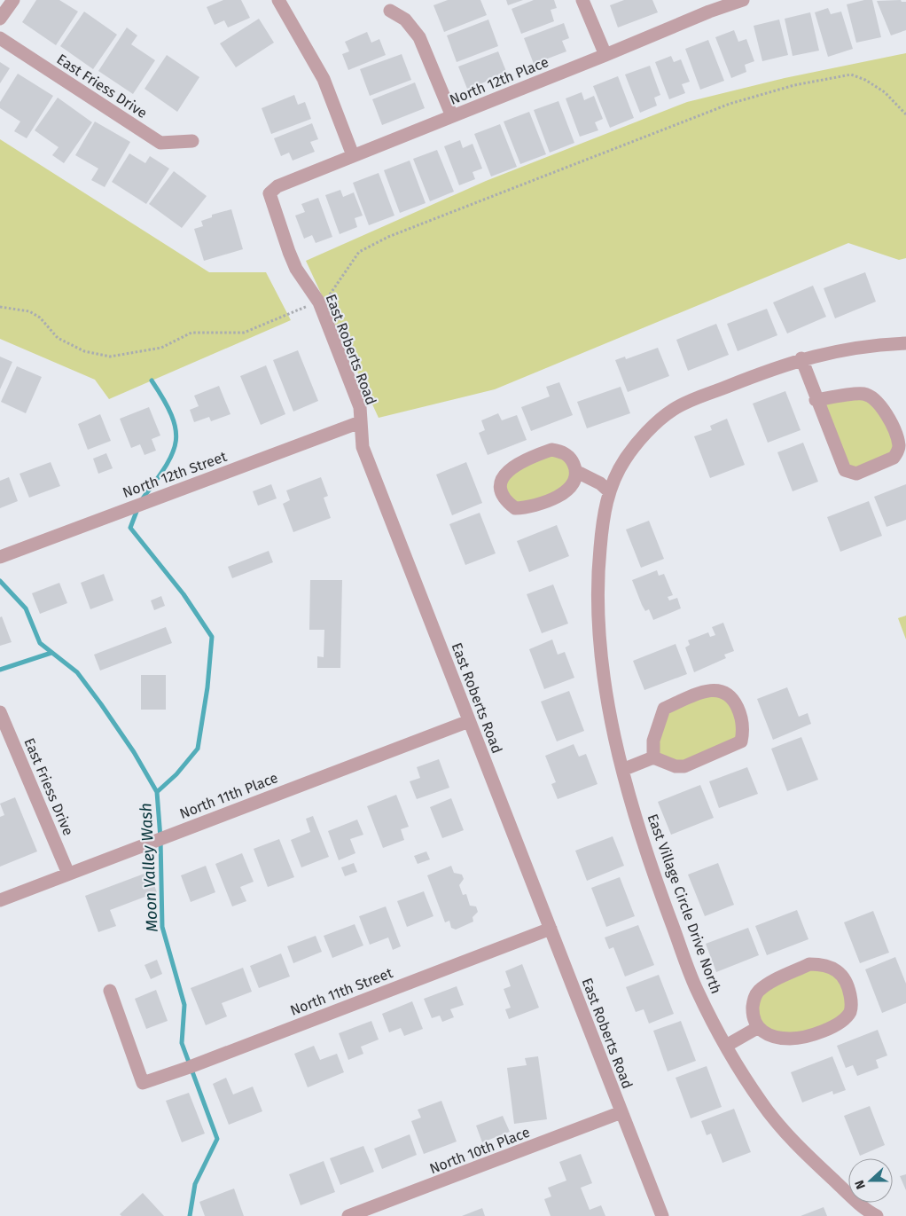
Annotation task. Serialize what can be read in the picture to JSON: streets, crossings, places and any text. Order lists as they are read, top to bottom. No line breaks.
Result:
{"streets":{"street":["North 12th Place","East Friess Drive","East Roberts Road","North 12th Street","North 11th Place","East Village Circle Drive North","North 11th Street","North 10th Place"]},"crossings":[["North 12th Place","East Roberts Road"],["East Friess Drive","North 11th Place"],["East Roberts Road","North 12th Street"],["East Roberts Road","North 11th Place"],["East Roberts Road","North 11th Street"],["East Roberts Road","North 10th Place"]],"water":["Moon Valley Wash"],"north":"left"}
